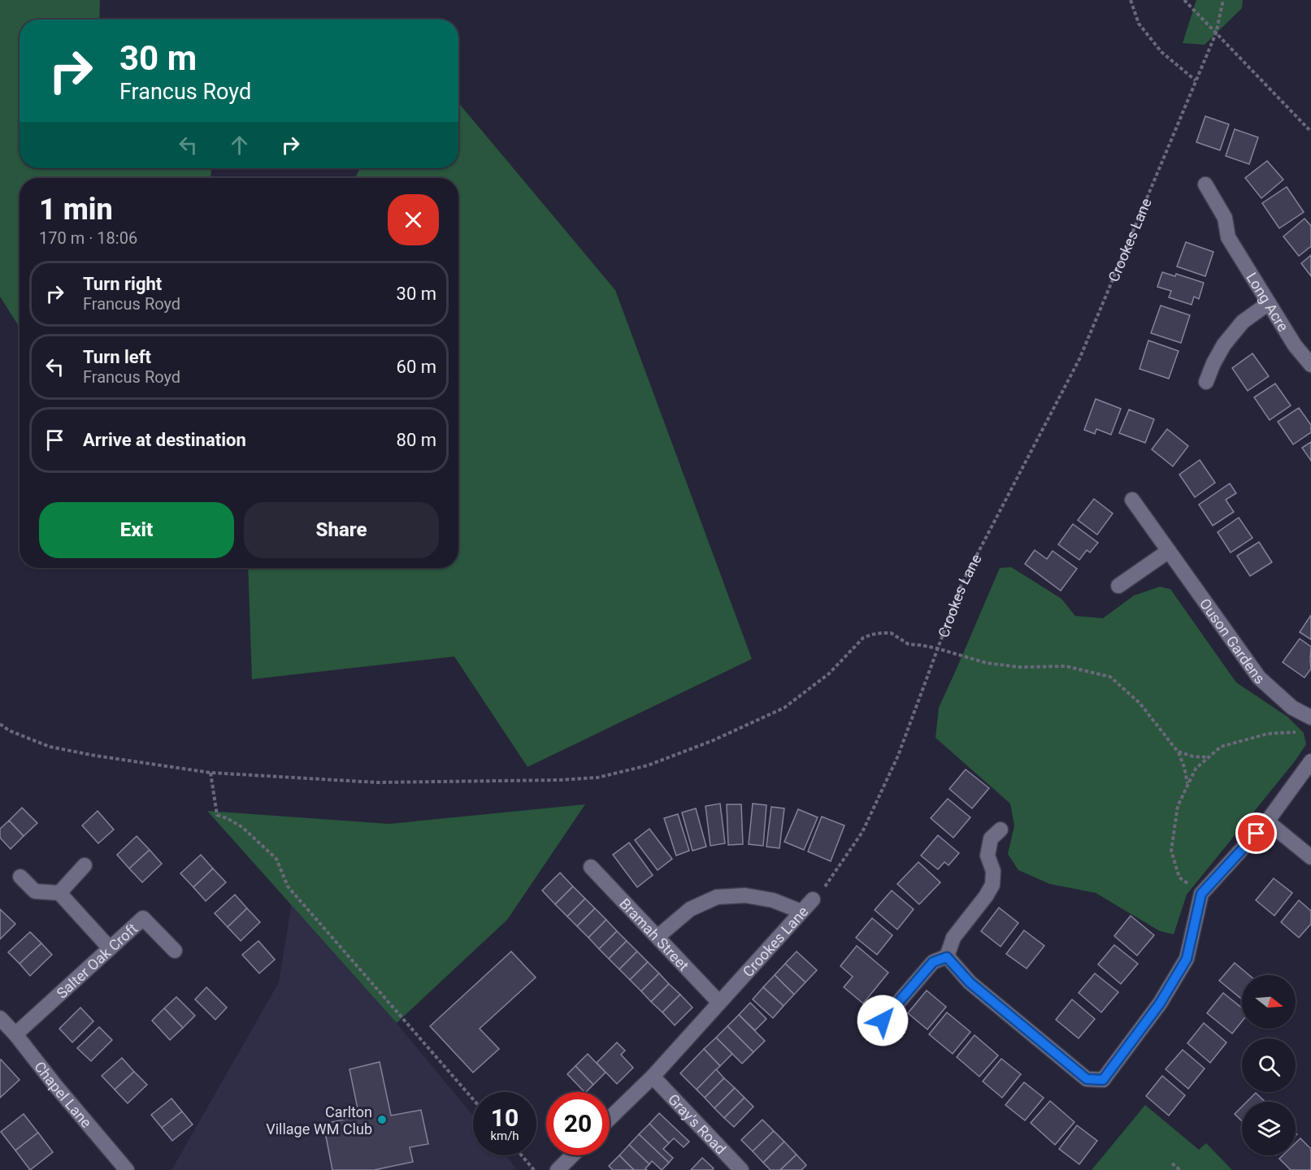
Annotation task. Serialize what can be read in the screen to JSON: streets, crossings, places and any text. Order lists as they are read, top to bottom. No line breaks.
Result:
{"streets":{"street":["Crookes Lane","Long Acre","Ouson Gardens","Bramah Street","Salter Oak Croft","Chapel Lane","Gray's Road"]},"crossings":[["Crookes Lane","Bramah Street"],["Crookes Lane","Gray's Road"],["Salter Oak Croft","Chapel Lane"]],"places":["Carlton Village WM Club"],"north":"right","page":{"turn":["30 m","Francus Royd"],"heading":["1 min","170 m · 18:06"],"list":[{"name":"Turn right","note":"Francus Royd","value":"30 m"},{"name":"Turn left","note":"Francus Royd","value":"60 m"},{"name":"Arrive at destination","value":"80 m"}],"buttons":["Exit","Share"],"speed":"10 km/h","limit":"20"}}
